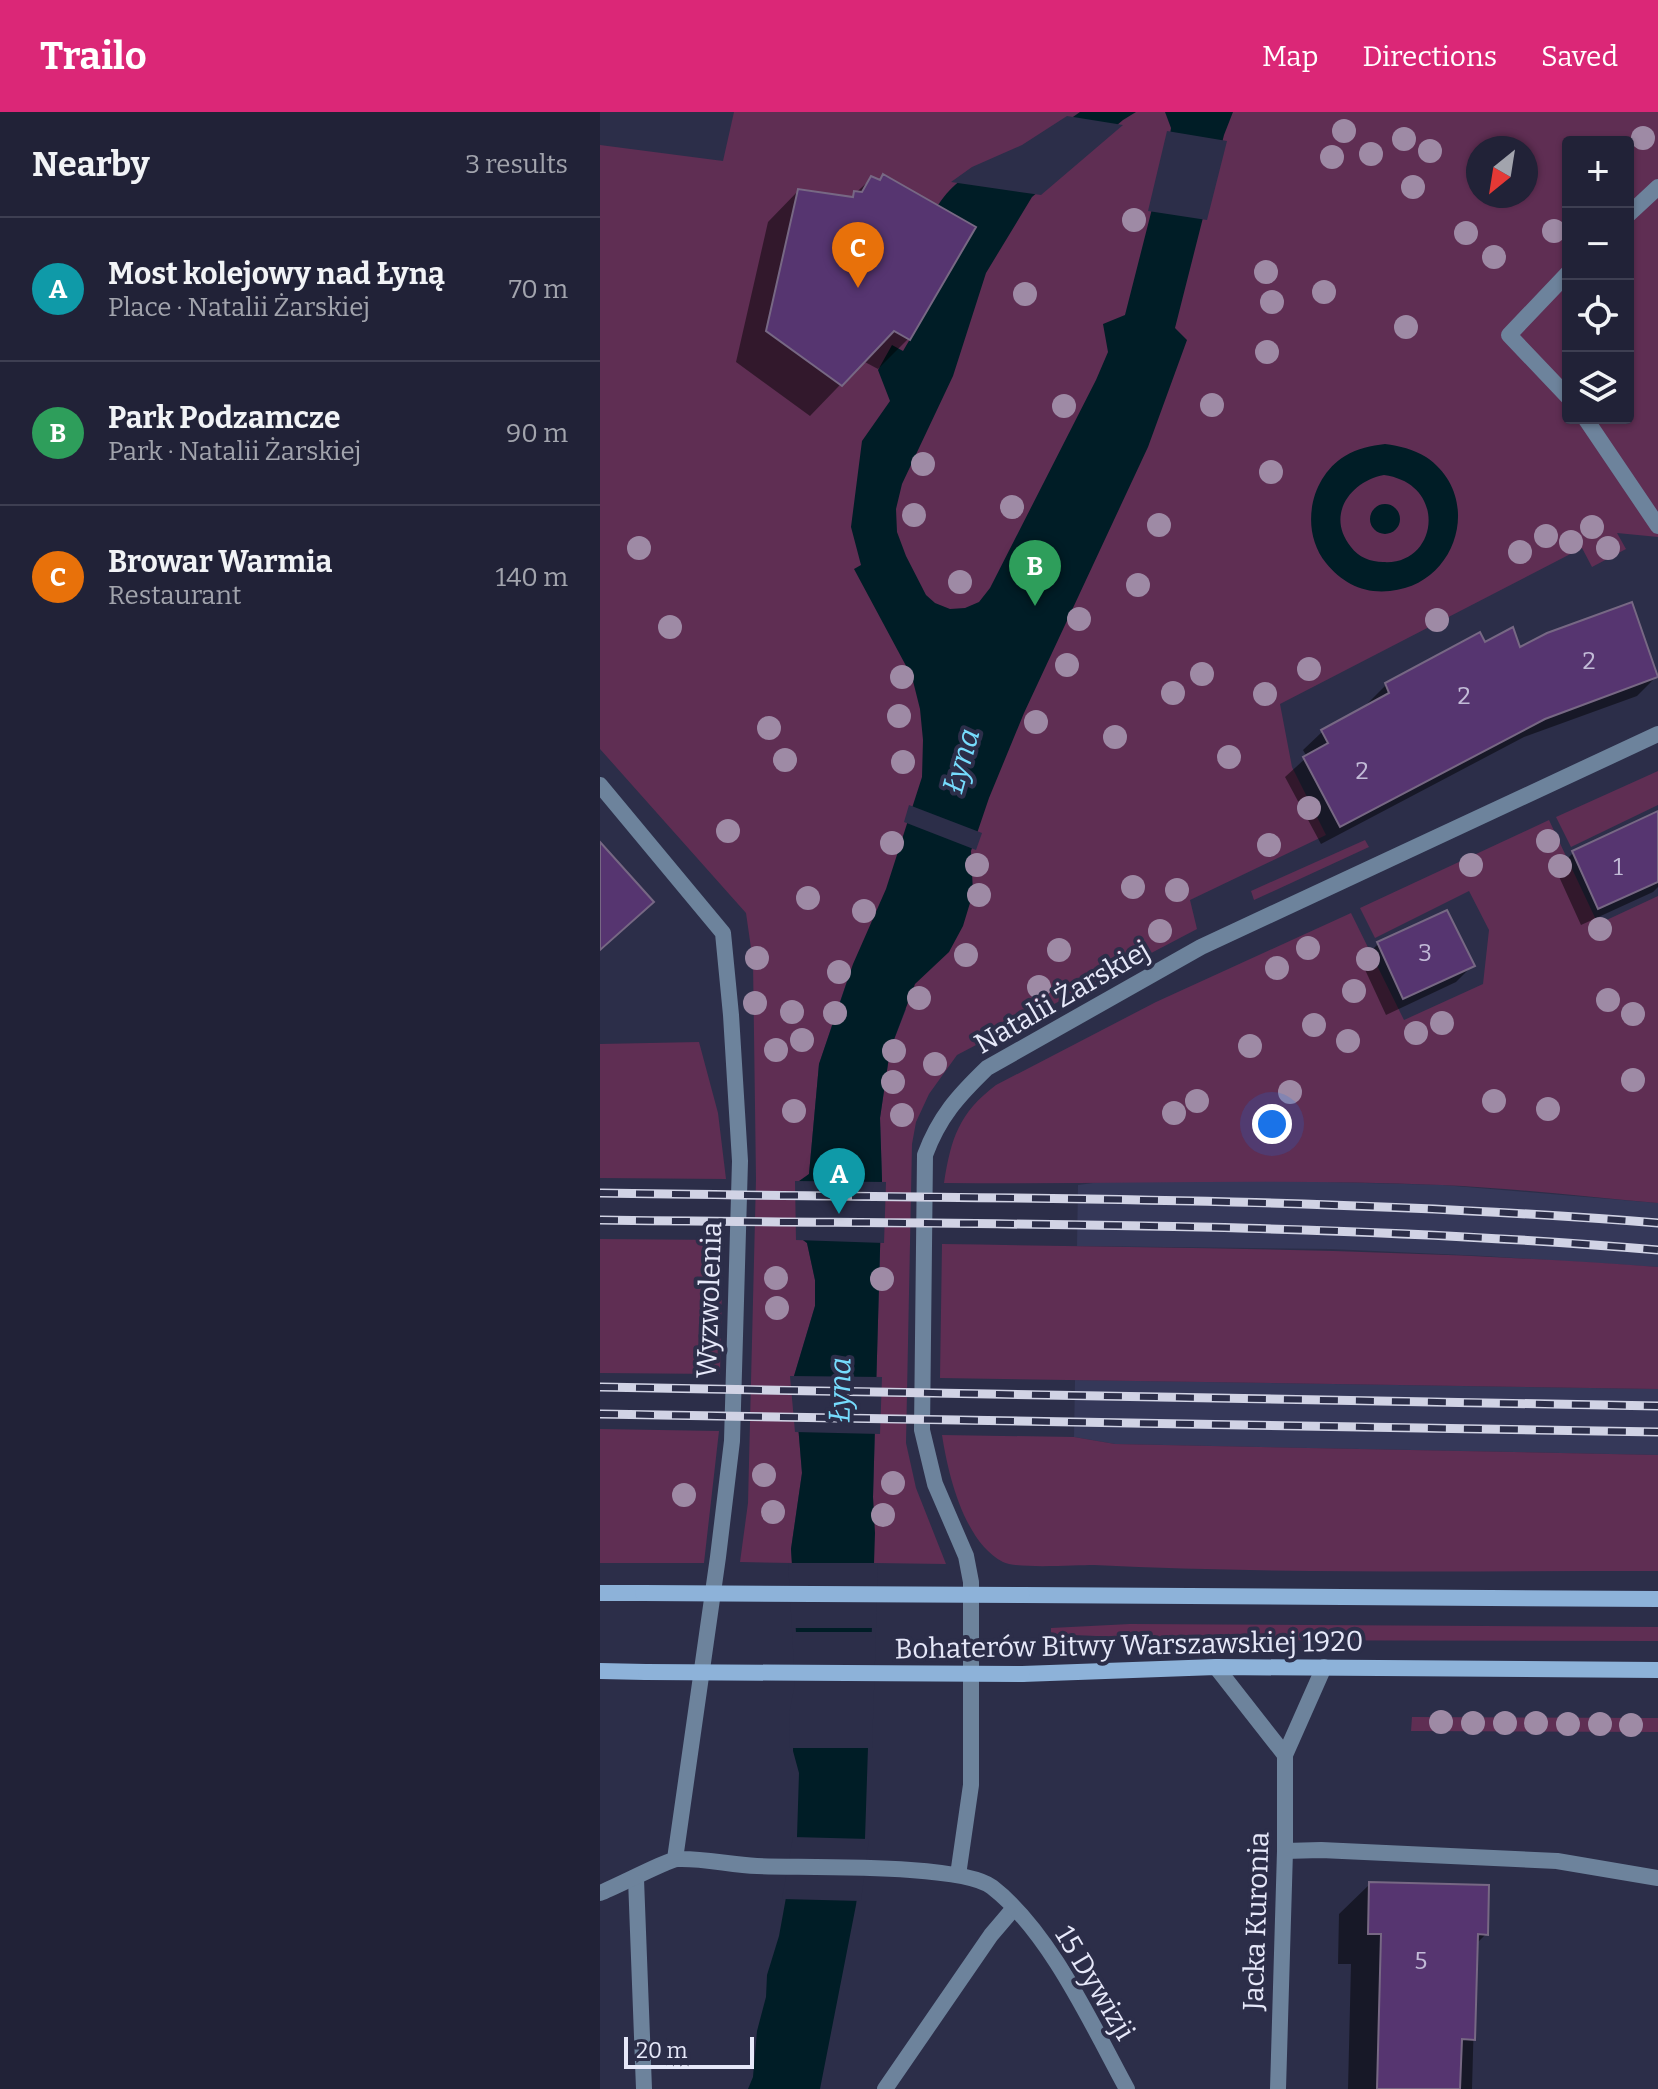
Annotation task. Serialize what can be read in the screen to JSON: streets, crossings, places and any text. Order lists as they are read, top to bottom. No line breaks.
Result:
{"streets":{"main road":["Bohaterów Bitwy Warszawskiej 1920"],"street":["Natalii Żarskiej","Wyzwolenia","Jacka Kuronia","15 Dywizji"]},"crossings":[["Natalii Żarskiej","15 Dywizji"],["Wyzwolenia","15 Dywizji"],["Bohaterów Bitwy Warszawskiej 1920","Jacka Kuronia"]],"water":["Łyna"],"house_numbers":["2","2","2","1","3","5"],"scale_bar":"20 m","north":"bottom left","page":{"header":"Trailo","nav":["Map","Directions","Saved"],"heading":["Nearby","3 results"],"map_buttons":["+","−"],"list":[{"mark":"A","name":"Most kolejowy nad Łyną","note":"Place · Natalii Żarskiej","value":"70 m"},{"mark":"B","name":"Park Podzamcze","note":"Park · Natalii Żarskiej","value":"90 m"},{"mark":"C","name":"Browar Warmia","note":"Restaurant","value":"140 m"}],"pins":["C","B","A"],"scale":"20 m"}}
